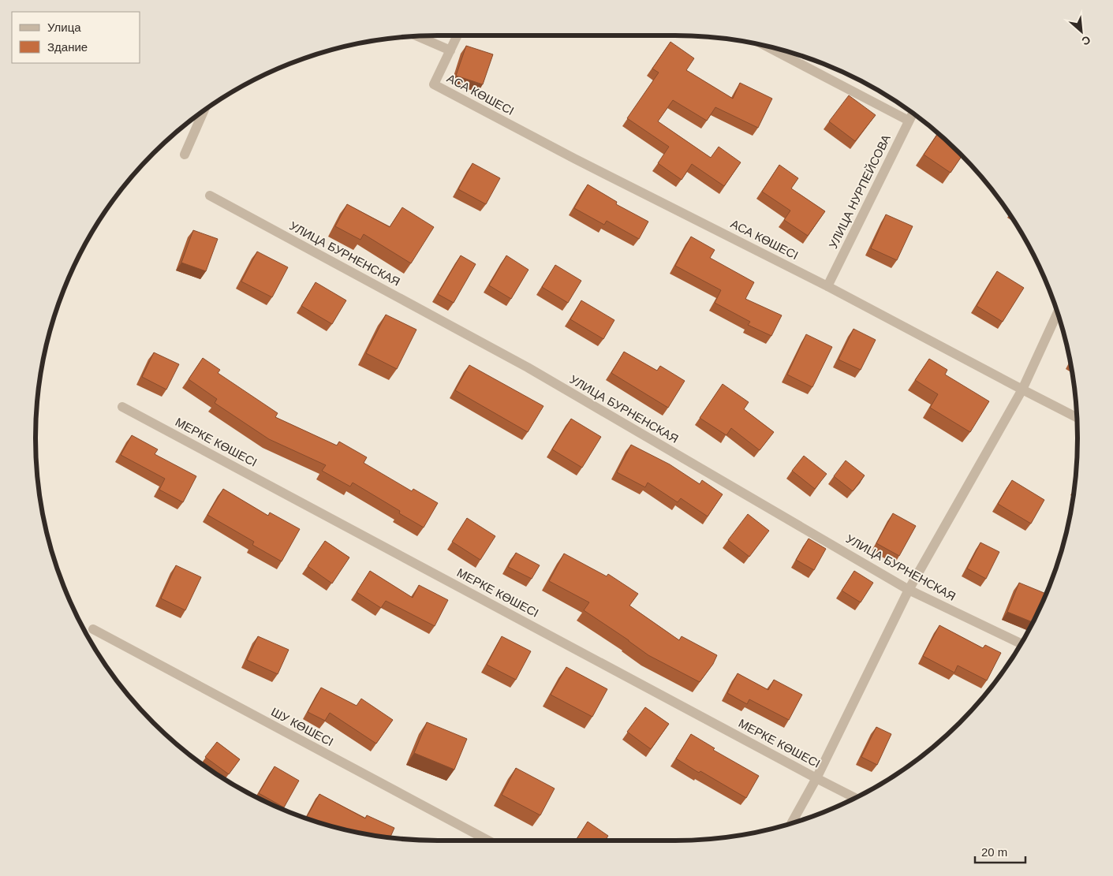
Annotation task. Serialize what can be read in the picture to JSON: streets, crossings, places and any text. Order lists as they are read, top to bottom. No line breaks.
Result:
{"streets":{"street":["АСА КӨШЕСІ","УЛИЦА НУРПЕЙСОВА","УЛИЦА БУРНЕНСКАЯ","МЕРКЕ КӨШЕСІ","ШУ КӨШЕСІ"]},"crossings":[["АСА КӨШЕСІ","УЛИЦА НУРПЕЙСОВА"]],"legend":["Улица","Здание"],"scale_bar":"20 m","north":"bottom right"}
